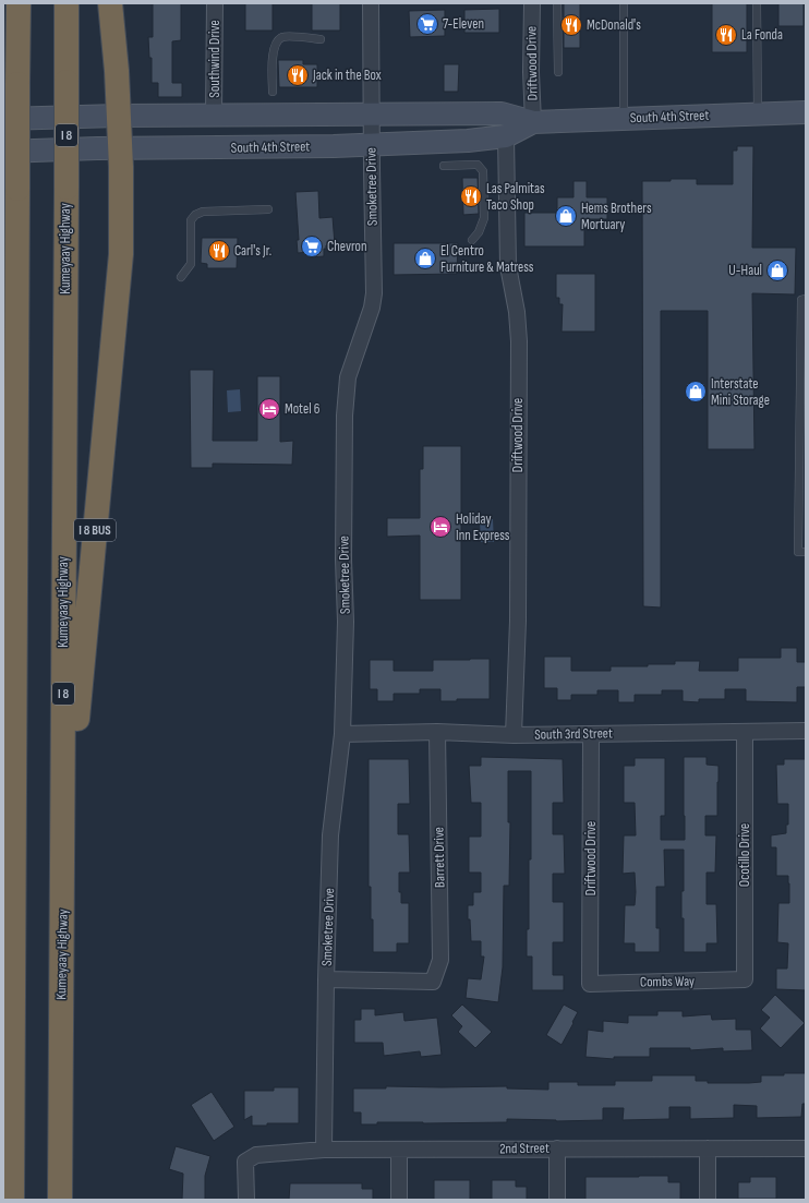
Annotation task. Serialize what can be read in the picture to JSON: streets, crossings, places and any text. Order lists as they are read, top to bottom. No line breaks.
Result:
{"streets":{"highway":["I 8","Kumeyaay Highway","I 8 BUS"],"main road":["South 4th Street"],"street":["Southwind Drive","Driftwood Drive","Smoketree Drive","South 3rd Street","Ocotillo Drive","Barrett Drive","Combs Way","2nd Street"]},"crossings":[["Southwind Drive","South 4th Street"],["Driftwood Drive","South 4th Street"],["Driftwood Drive","South 3rd Street"],["Driftwood Drive","Combs Way"],["South 4th Street","Smoketree Drive"],["South 4th Street","I 8 BUS"],["Smoketree Drive","South 3rd Street"],["Smoketree Drive","Barrett Drive"],["Smoketree Drive","2nd Street"],["Kumeyaay Highway","I 8 BUS"],["South 3rd Street","Ocotillo Drive"],["South 3rd Street","Barrett Drive"],["Ocotillo Drive","Combs Way"]],"places":{"supermarket":["7-Eleven","Chevron"],"restaurant":["McDonald's","La Fonda","Jack in the Box","Las Palmitas Taco Shop","Carl's Jr."],"shop":["Hems Brothers Mortuary","El Centro Furniture & Matress","U-Haul","Interstate Mini Storage"],"hotel":["Motel 6","Holiday Inn Express"]}}
